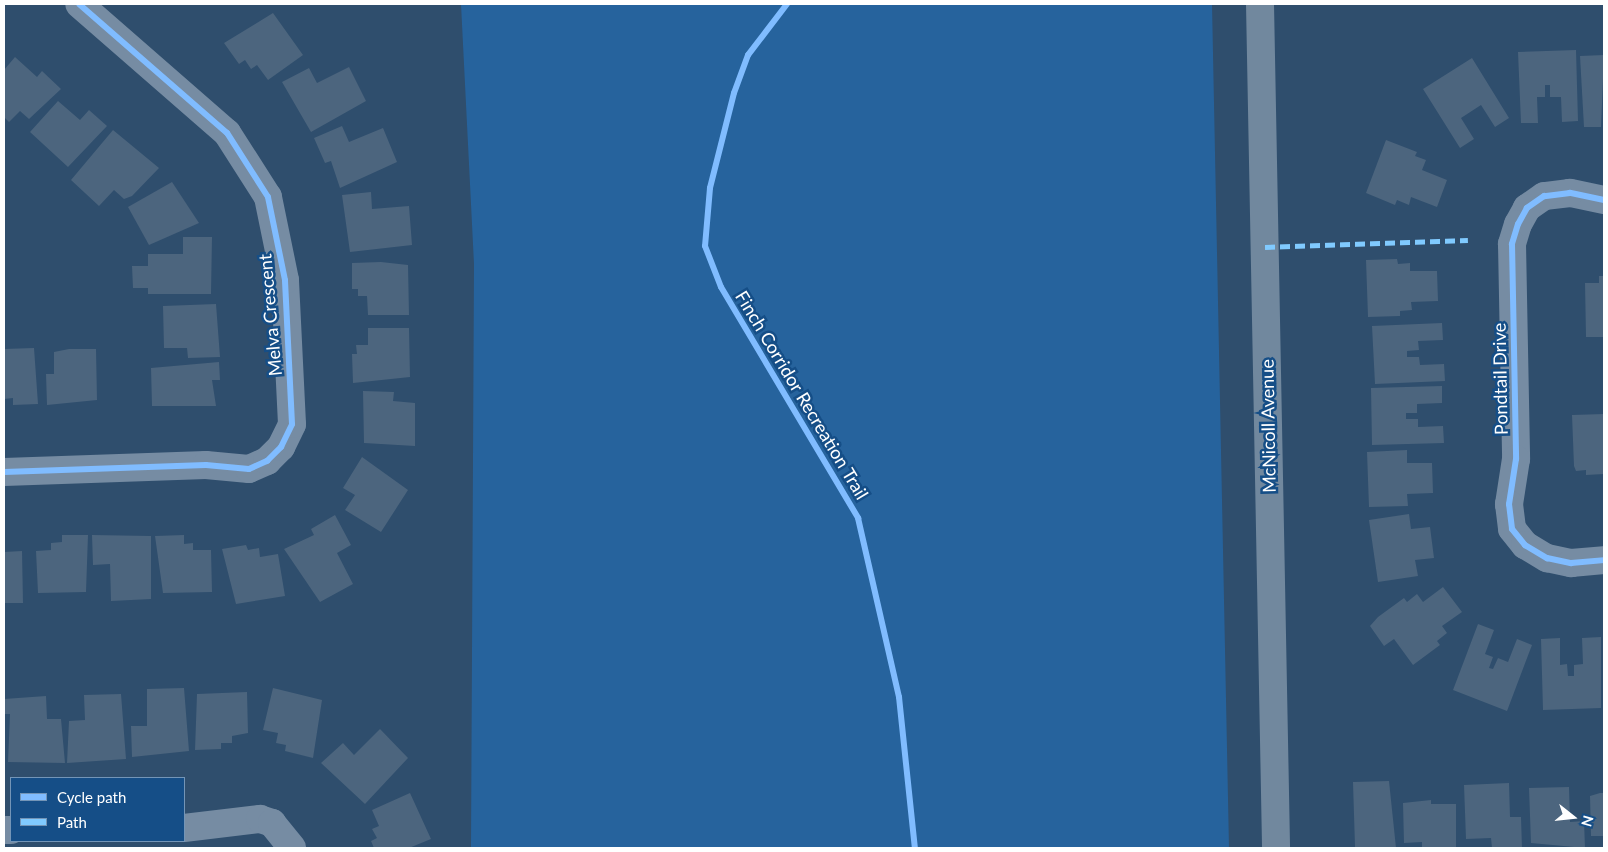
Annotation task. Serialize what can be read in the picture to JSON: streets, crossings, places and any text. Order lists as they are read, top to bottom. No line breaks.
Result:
{"streets":{"main road":["McNicoll Avenue"],"street":["Melva Crescent","Pondtail Drive"],"cycle path":["Finch Corridor Recreation Trail"]},"legend":["Cycle path","Path"],"north":"right"}
